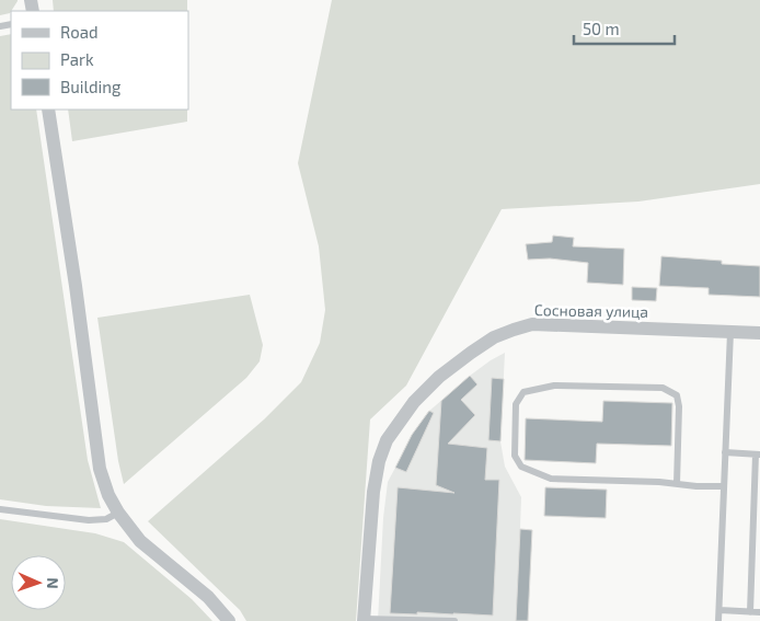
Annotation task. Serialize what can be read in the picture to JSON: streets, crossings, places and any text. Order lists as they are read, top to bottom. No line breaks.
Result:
{"streets":{"street":["Сосновая улица"]},"legend":["Road","Park","Building"],"scale_bar":"50 m","north":"right"}
